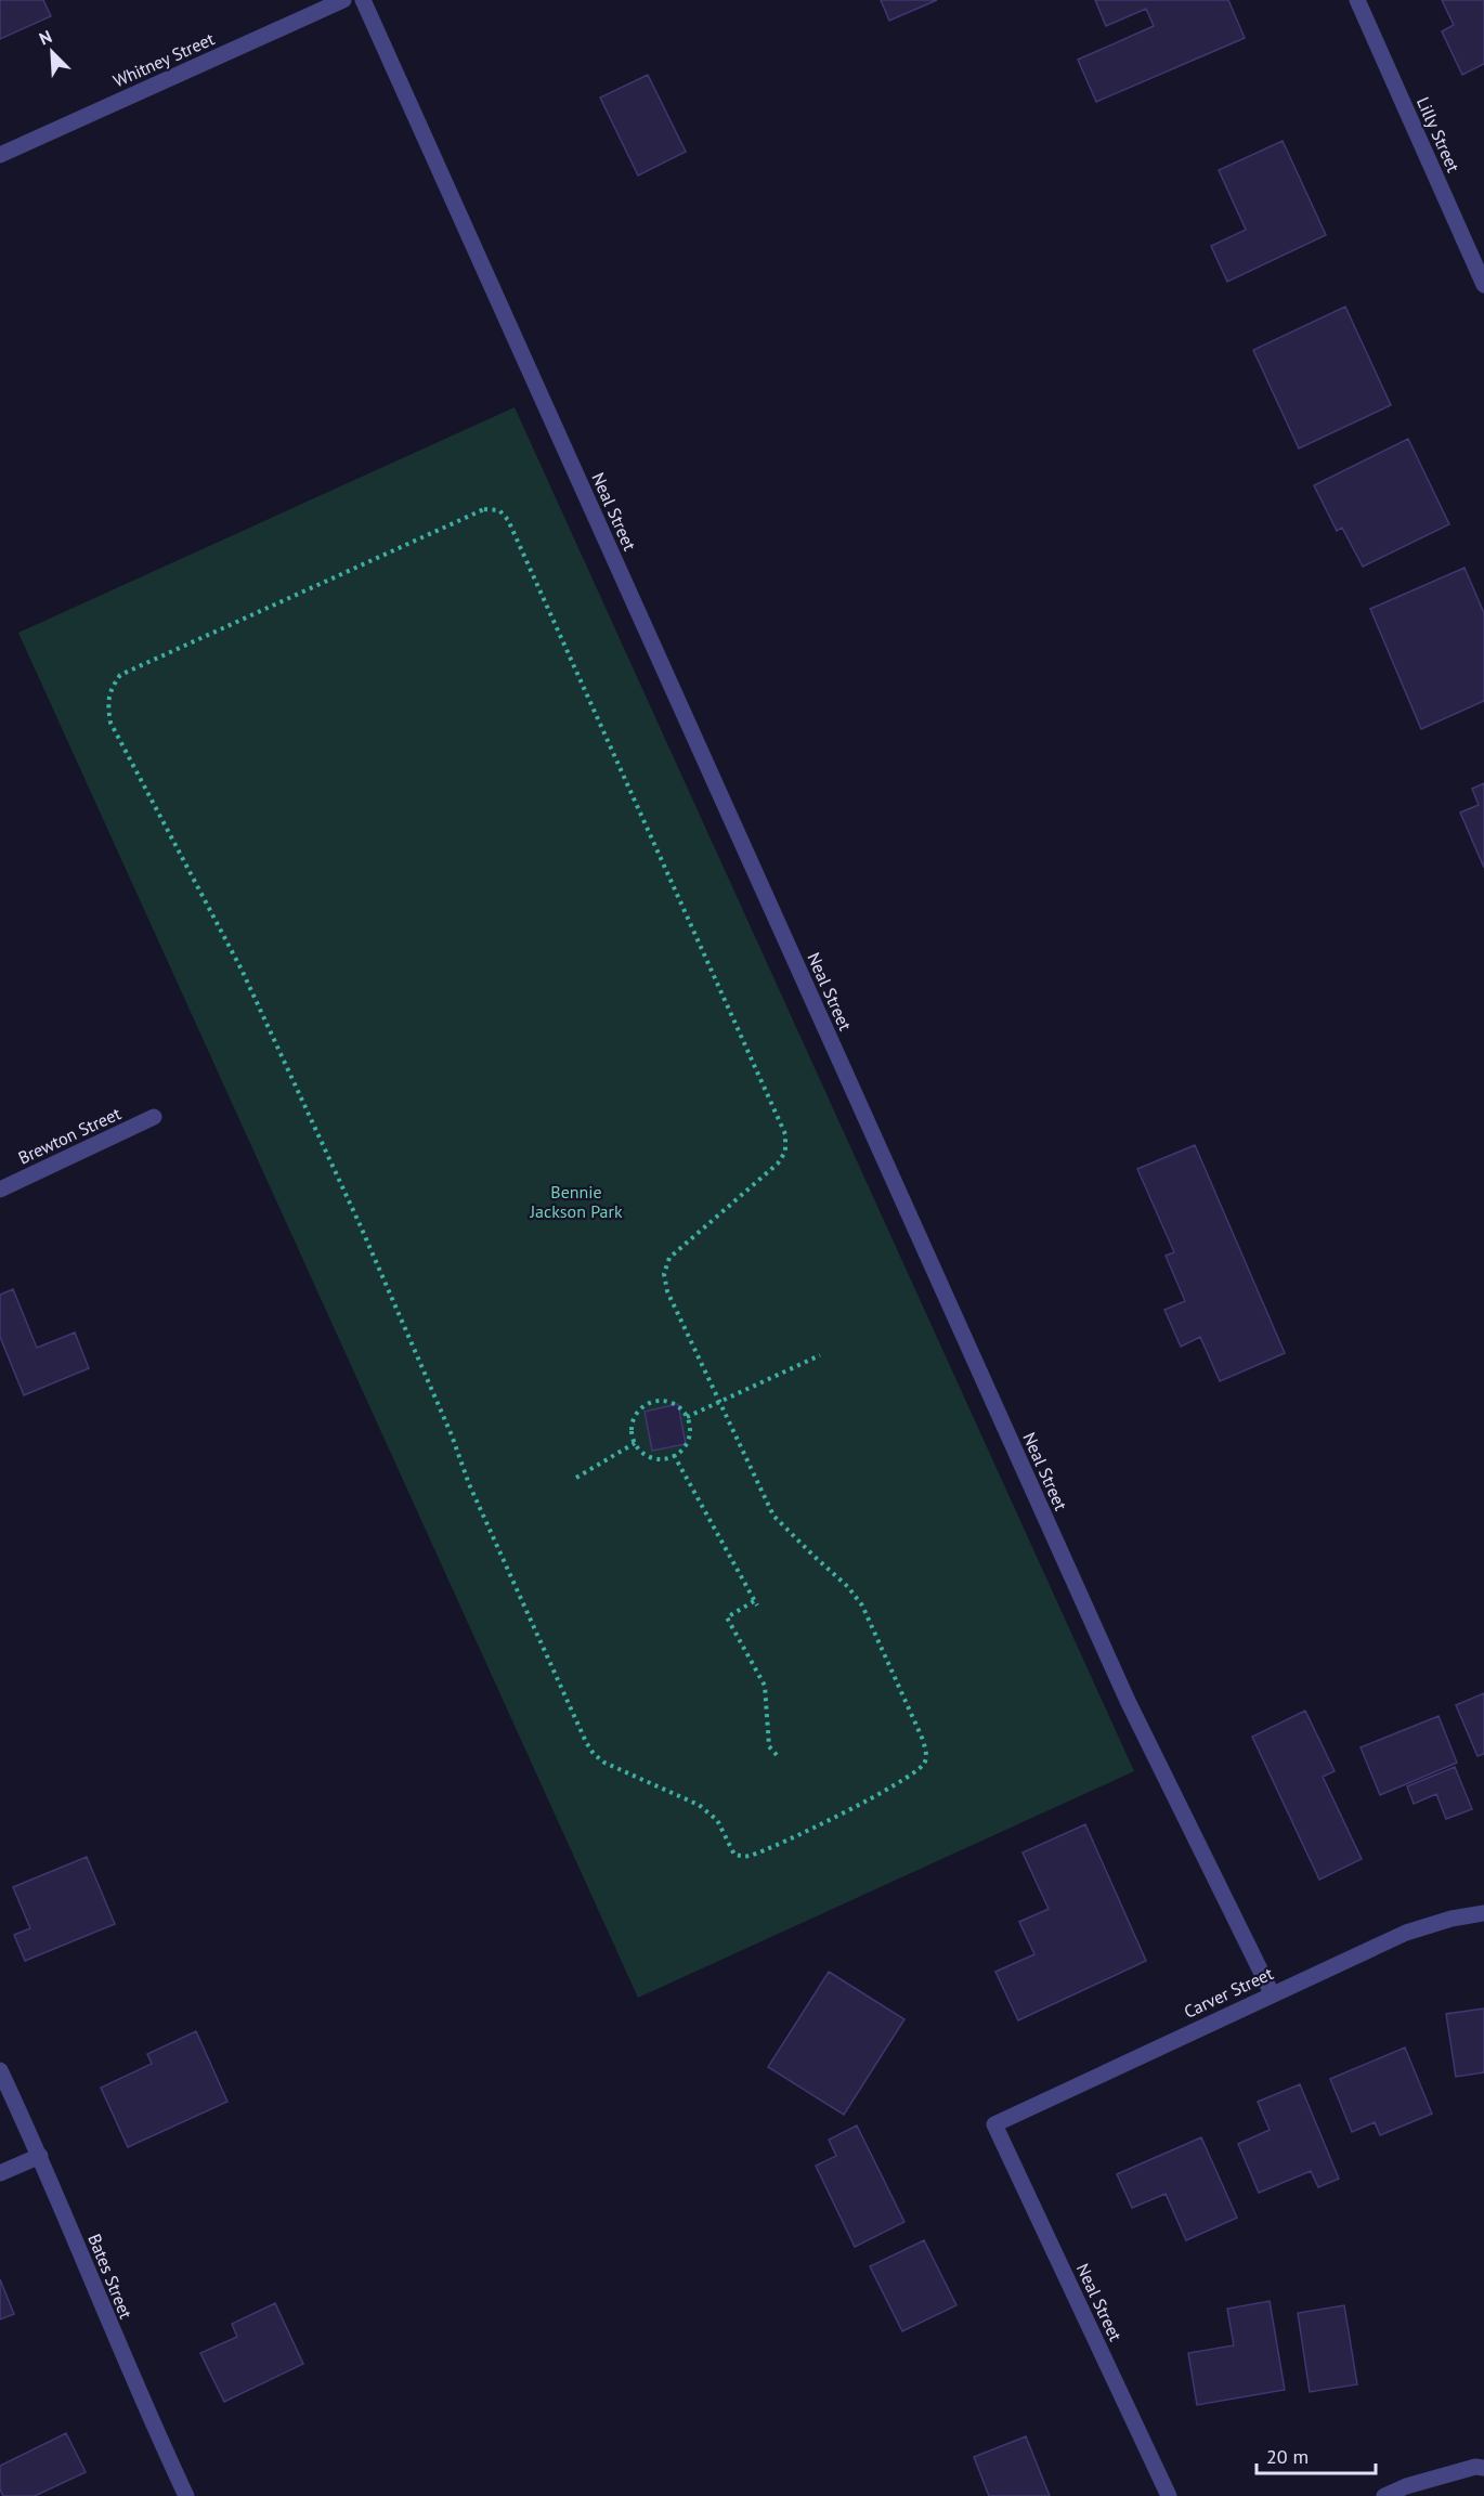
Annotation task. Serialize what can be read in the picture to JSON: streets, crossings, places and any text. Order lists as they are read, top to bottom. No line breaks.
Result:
{"streets":{"street":["Whitney Street","Lilly Street","Neal Street","Brewton Street","Carver Street","Bates Street"]},"crossings":[["Neal Street","Carver Street"]],"parks":["Bennie Jackson Park"],"scale_bar":"20 m","north":"top left"}
